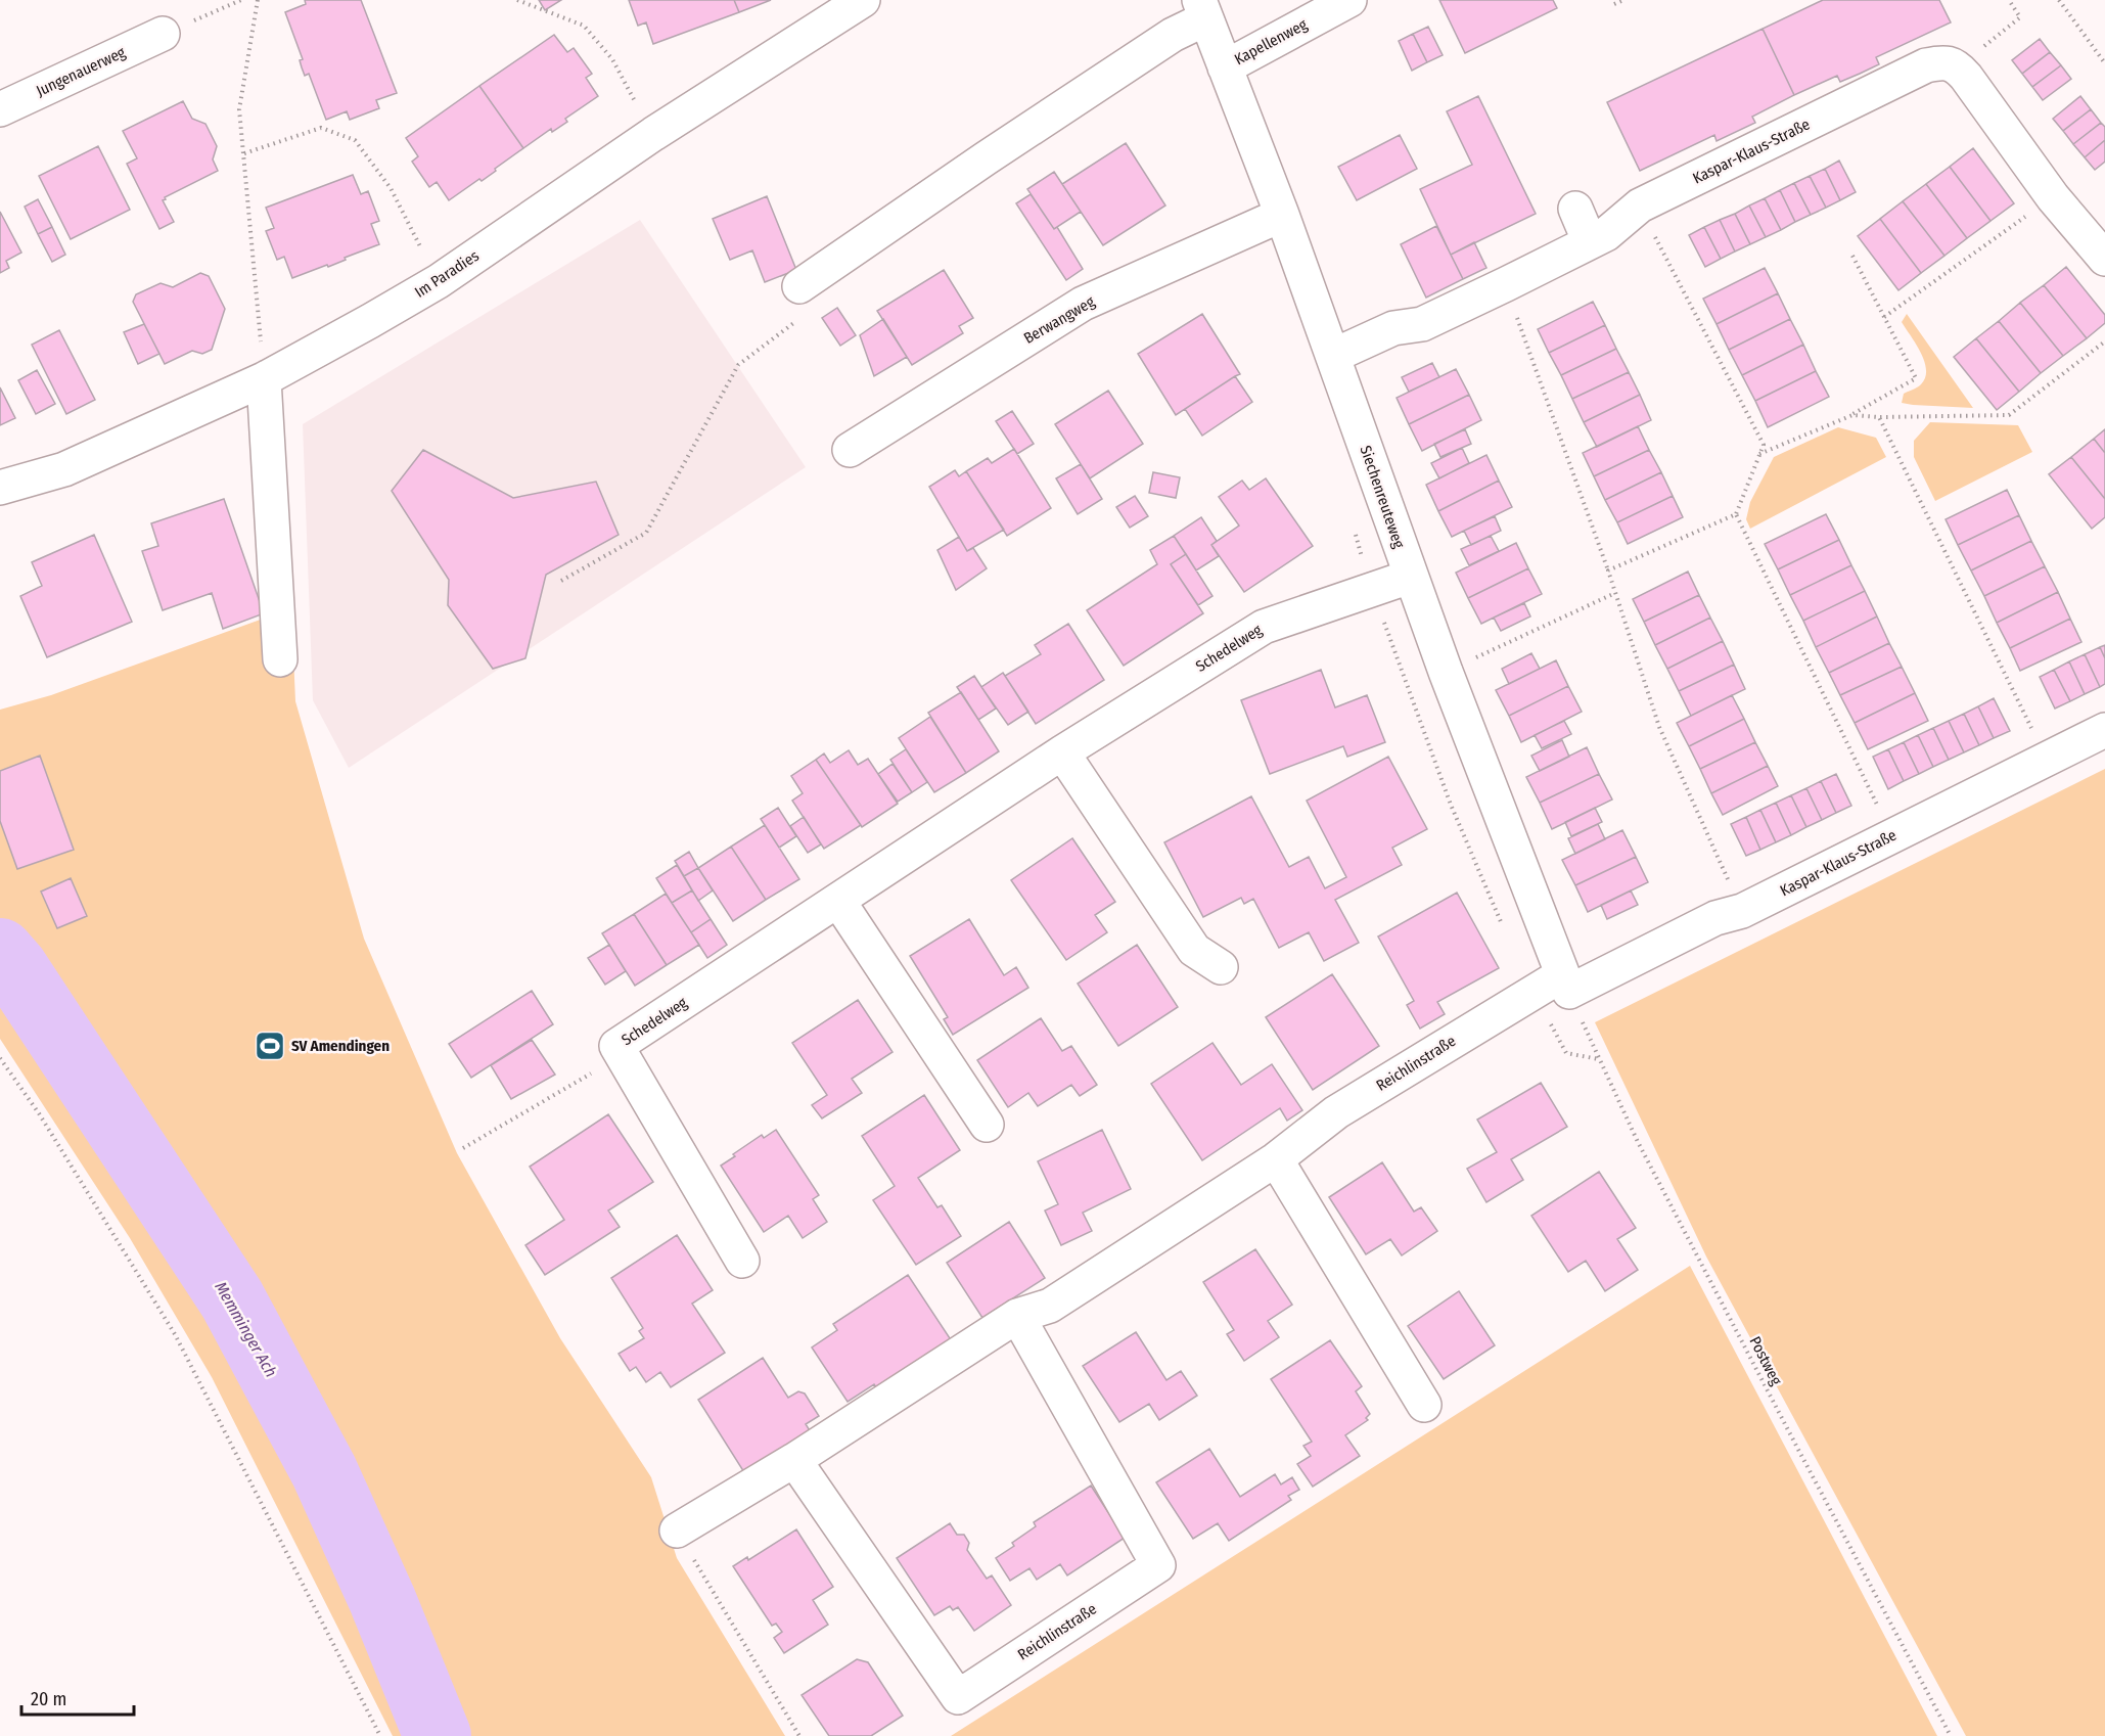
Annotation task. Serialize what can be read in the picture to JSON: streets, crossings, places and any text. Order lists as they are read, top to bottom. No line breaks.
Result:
{"streets":{"street":["Kapellenweg","Jungenauerweg","Kaspar-Klaus-Straße","Im Paradies","Berwangweg","Siechenreuteweg","Schedelweg","Reichlinstraße"],"path":["Postweg"]},"crossings":[["Kapellenweg","Siechenreuteweg"],["Kaspar-Klaus-Straße","Siechenreuteweg"],["Kaspar-Klaus-Straße","Reichlinstraße"],["Kaspar-Klaus-Straße","Postweg"],["Berwangweg","Siechenreuteweg"],["Siechenreuteweg","Schedelweg"],["Siechenreuteweg","Reichlinstraße"],["Siechenreuteweg","Postweg"],["Reichlinstraße","Postweg"]],"water":["Memminger Ach"],"places":{"sports":["SV Amendingen"]},"scale_bar":"20 m"}
